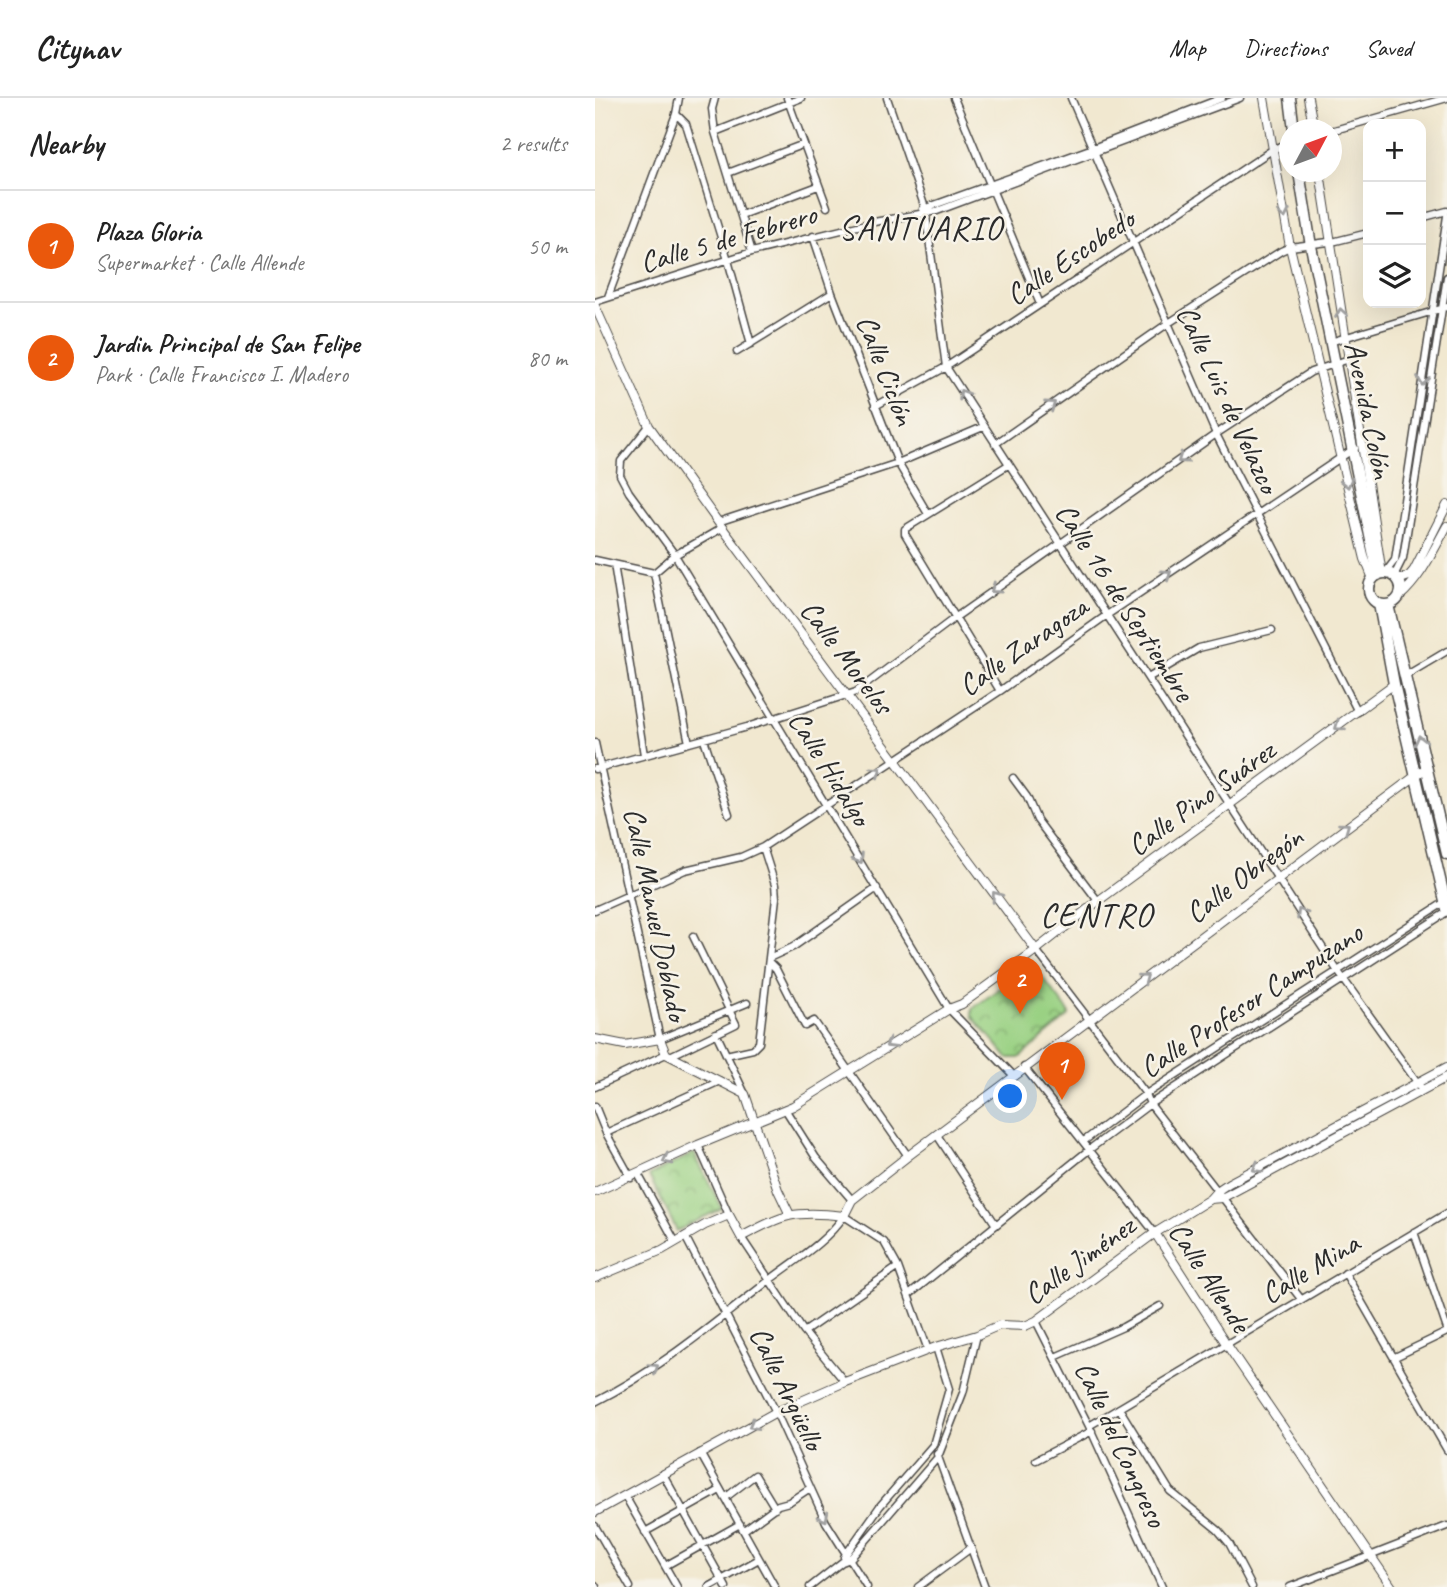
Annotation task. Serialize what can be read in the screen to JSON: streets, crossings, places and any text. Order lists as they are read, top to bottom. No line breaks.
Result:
{"streets":{"main road":["Avenida Colón"],"street":["Calle 5 de Febrero","Calle Escobedo","Calle Ciclón","Calle Luis de Velazco","Calle 16 de Septiembre","Calle Zaragoza","Calle Morelos","Calle Hidalgo","Calle Pino Suárez","Calle Obregón","Calle Manuel Doblado","Calle Profesor Campuzano","Calle Jiménez","Calle Mina","Calle Allende","Calle Argüello","Calle del Congreso"]},"crossings":[["Calle 5 de Febrero","Calle Ciclón"],["Calle 5 de Febrero","Calle Luis de Velazco"],["Calle 5 de Febrero","Calle 16 de Septiembre"],["Calle 5 de Febrero","Calle Morelos"],["Calle Escobedo","Calle Ciclón"],["Calle Escobedo","Calle Luis de Velazco"],["Calle Escobedo","Calle 16 de Septiembre"],["Calle Luis de Velazco","Calle Zaragoza"],["Calle Luis de Velazco","Calle Pino Suárez"],["Avenida Colón","Calle Zaragoza"],["Calle 16 de Septiembre","Calle Zaragoza"],["Calle 16 de Septiembre","Calle Pino Suárez"],["Calle 16 de Septiembre","Calle Obregón"],["Calle 16 de Septiembre","Calle Profesor Campuzano"],["Calle 16 de Septiembre","Calle Jiménez"],["Calle Zaragoza","Calle Morelos"],["Calle Zaragoza","Calle Hidalgo"],["Calle Zaragoza","Calle Manuel Doblado"],["Calle Morelos","Calle Hidalgo"],["Calle Morelos","Calle Pino Suárez"],["Calle Morelos","Calle Obregón"],["Calle Morelos","Calle Profesor Campuzano"],["Calle Morelos","Calle Jiménez"],["Calle Morelos","Calle Mina"],["Calle Hidalgo","Calle Pino Suárez"],["Calle Profesor Campuzano","Calle Allende"],["Calle Jiménez","Calle Allende"],["Calle Jiménez","Calle Argüello"],["Calle Jiménez","Calle del Congreso"],["Calle Mina","Calle Allende"],["Calle Mina","Calle del Congreso"]],"one_way":["Calle Pino Suárez","Calle Obregón"],"districts":["SANTUARIO","CENTRO"],"north":"top right","page":{"header":"Citynav","nav":["Map","Directions","Saved"],"heading":["Nearby","2 results"],"map_buttons":["+","−"],"list":[{"mark":"1","name":"Plaza Gloria","note":"Supermarket · Calle Allende","value":"50 m"},{"mark":"2","name":"Jardin Principal de San Felipe","note":"Park · Calle Francisco I. Madero","value":"80 m"}],"pins":["2","1"]}}
